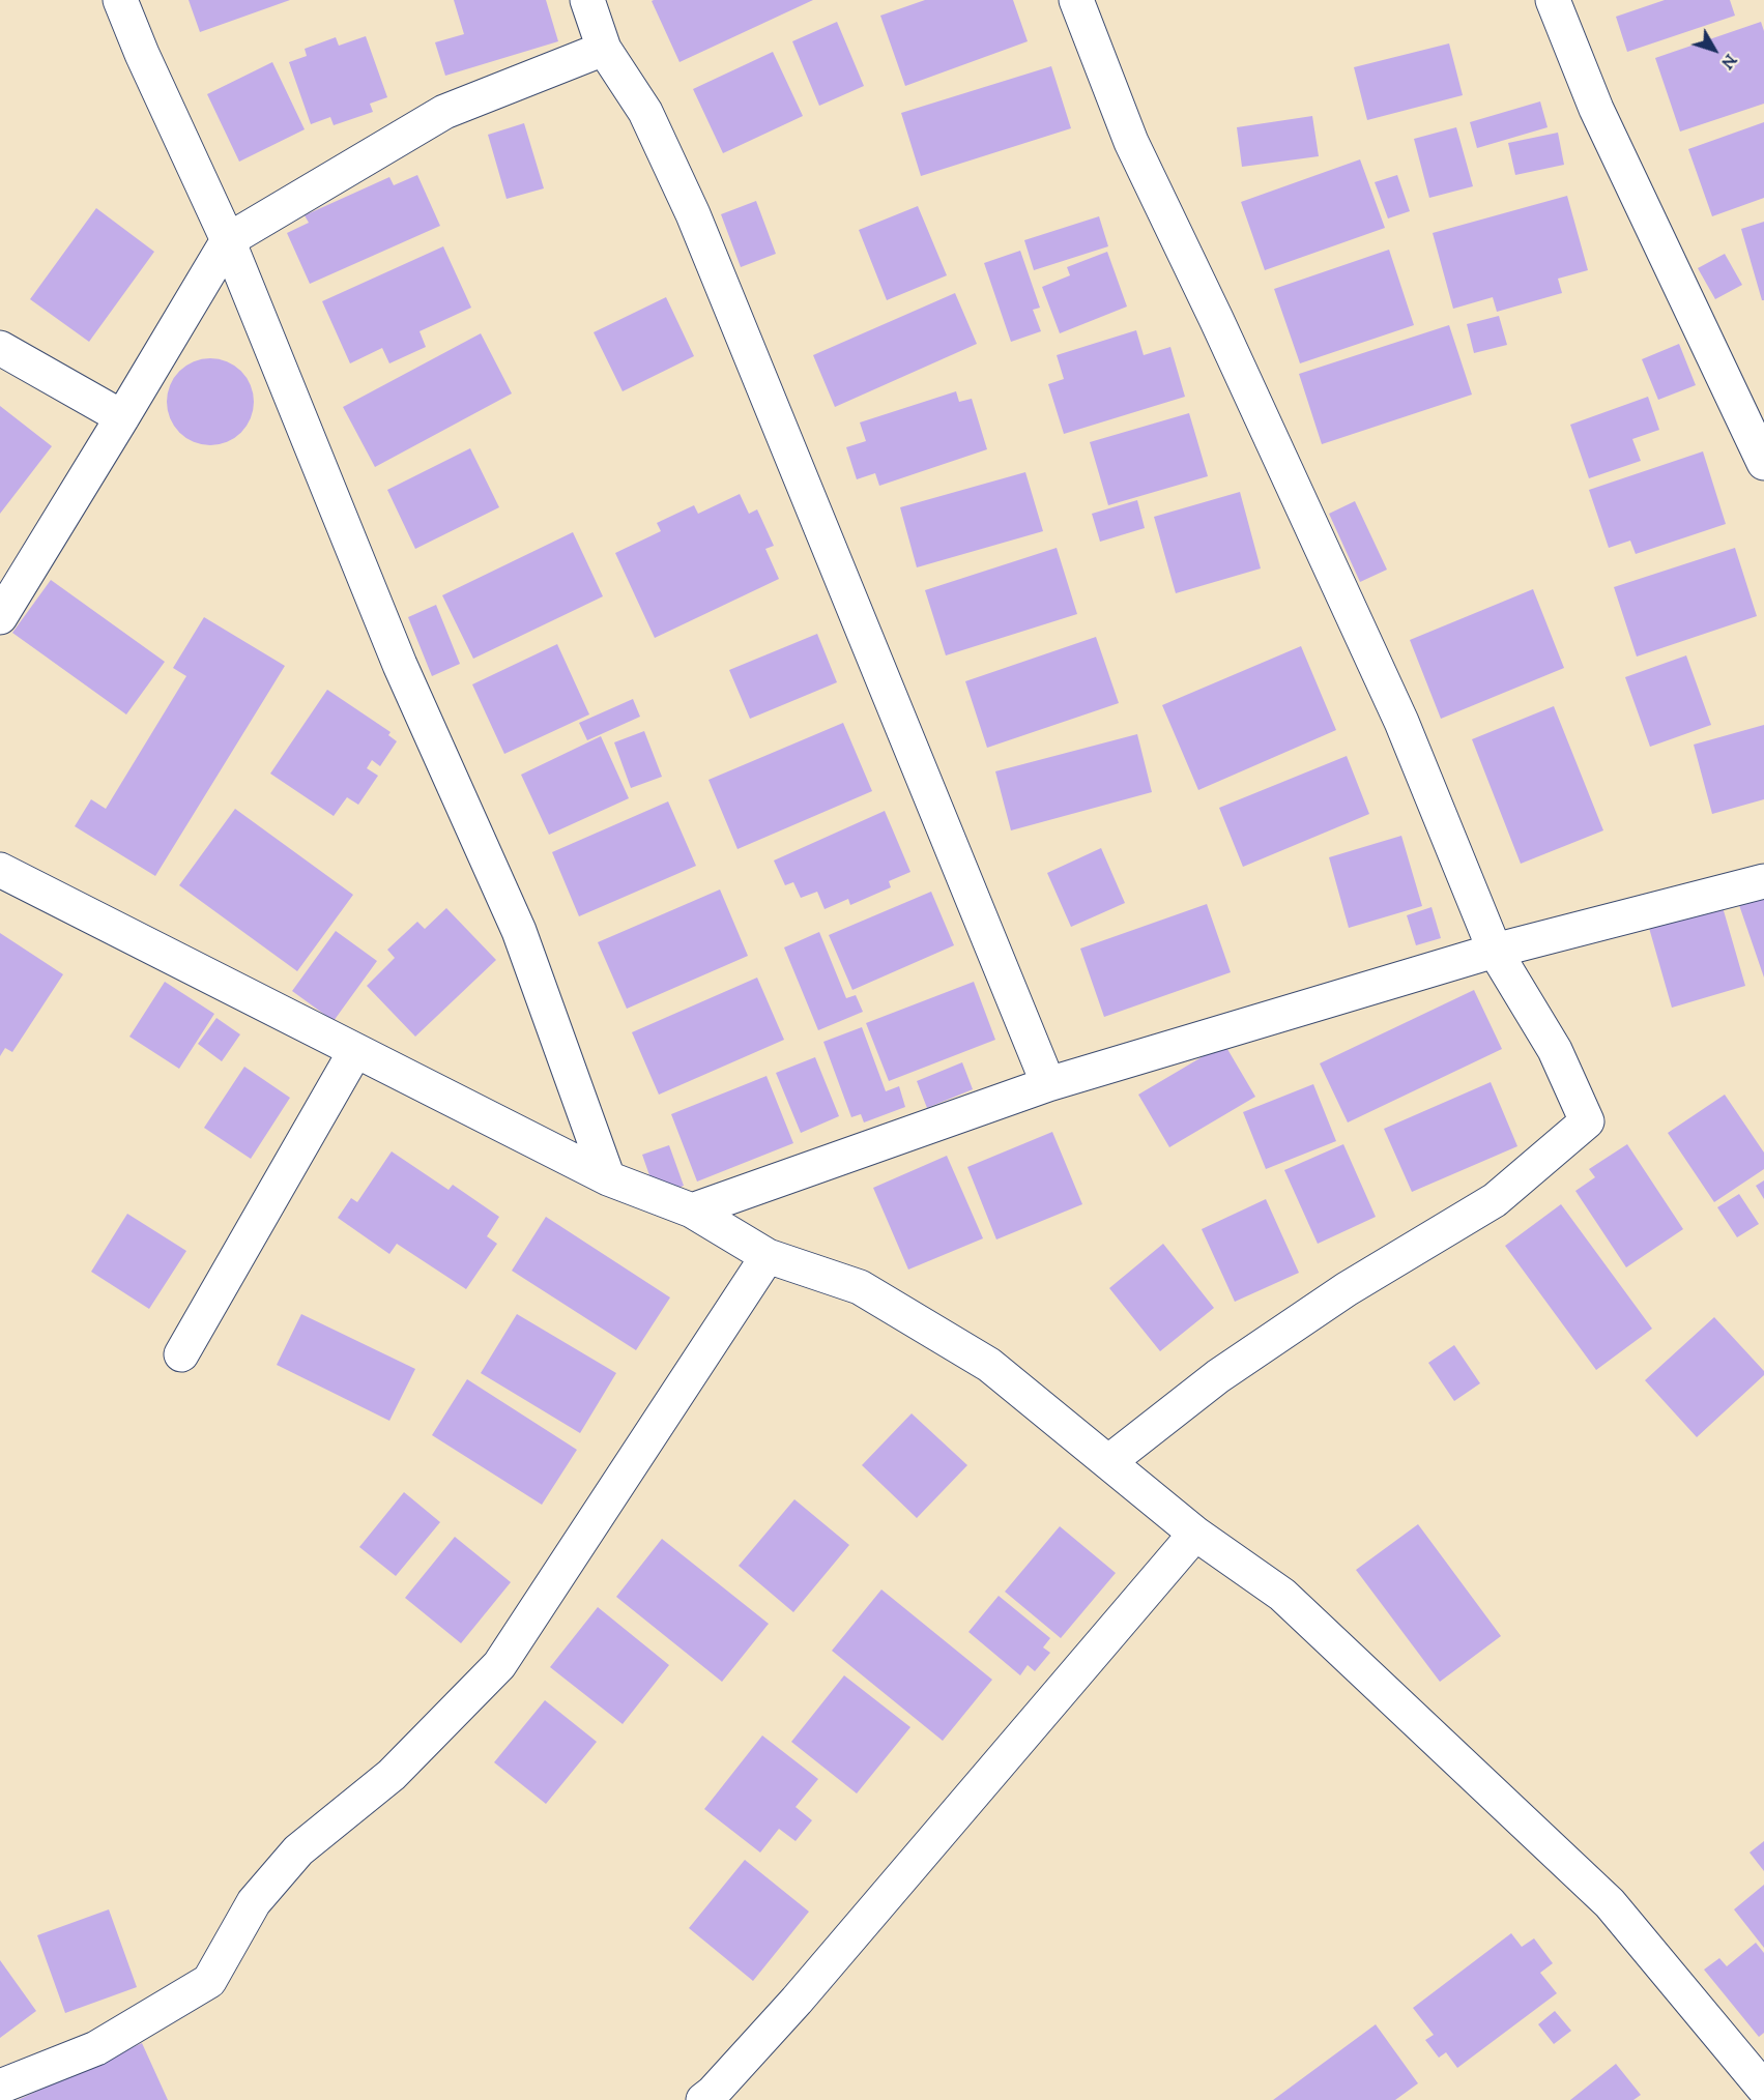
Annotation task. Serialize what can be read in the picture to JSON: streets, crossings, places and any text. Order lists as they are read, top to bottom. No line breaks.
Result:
{"north":"bottom right"}
